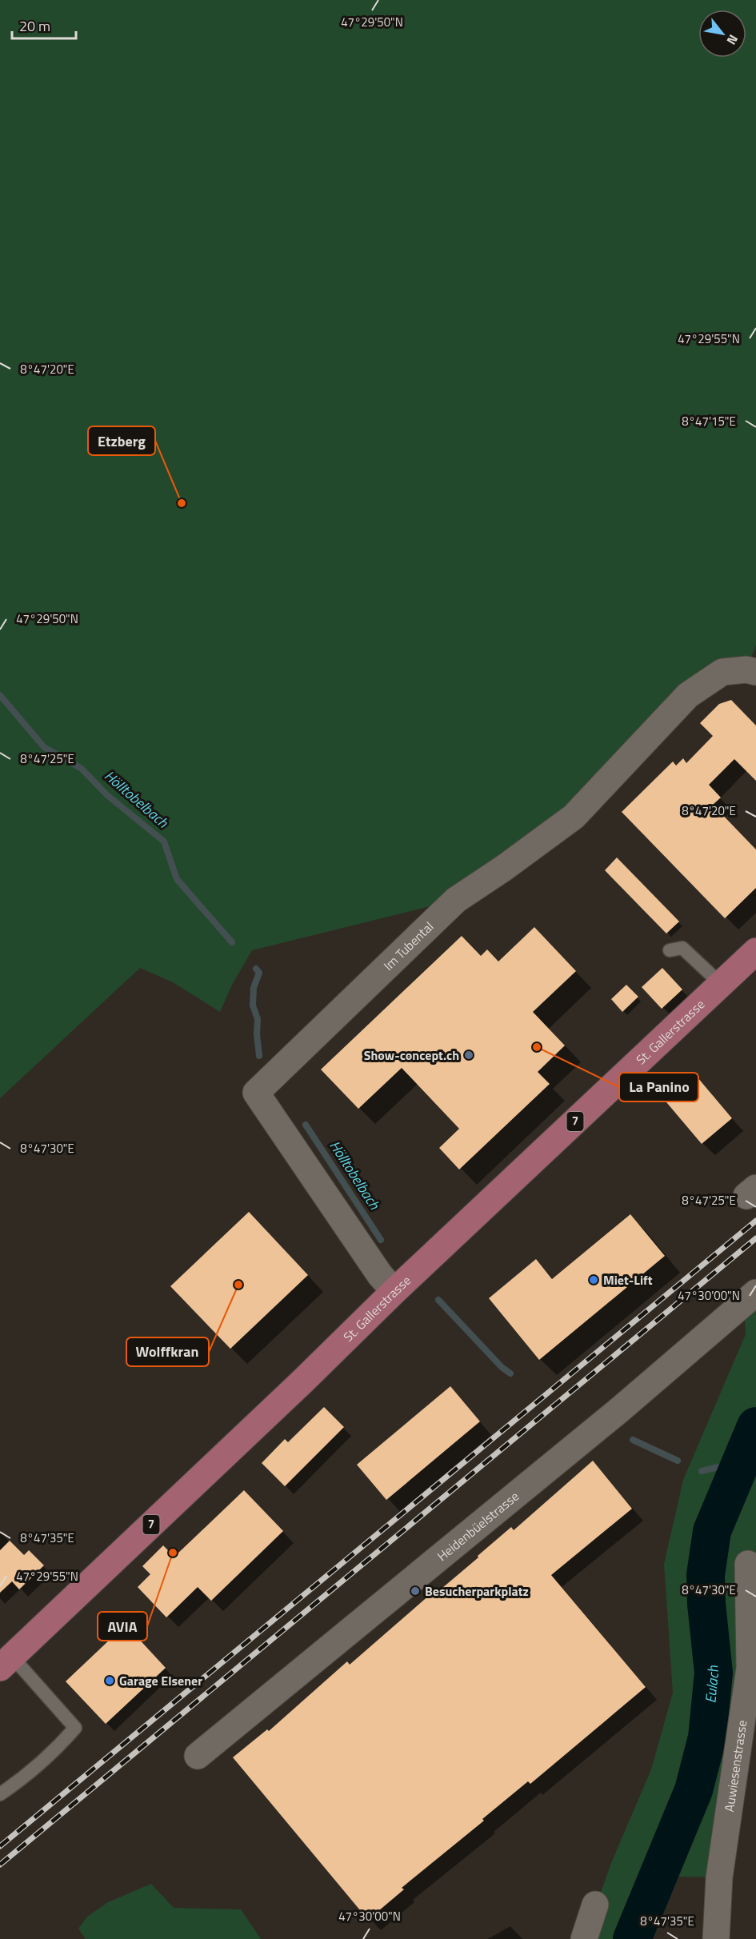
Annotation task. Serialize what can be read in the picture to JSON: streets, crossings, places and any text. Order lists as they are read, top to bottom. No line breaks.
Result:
{"streets":{"main road":["St. Gallerstrasse","7"],"street":["Im Tubental","Heidenbüelstrasse","Auwiesenstrasse"]},"crossings":[["Im Tubental","St. Gallerstrasse"]],"water":["Hölltobelbach","Eulach"],"places":["Etzberg","La Panino","Show-concept.ch","Miet-Lift","Wolffkran","AVIA","Besucherparkplatz","Garage Elsener"],"scale_bar":"20 m","north":"bottom right","coordinates":["47°29'50\"N","47°29'55\"N","8°47'20\"E","8°47'15\"E","8°47'25\"E","8°47'30\"E","47°30'00\"N","8°47'35\"E"]}
